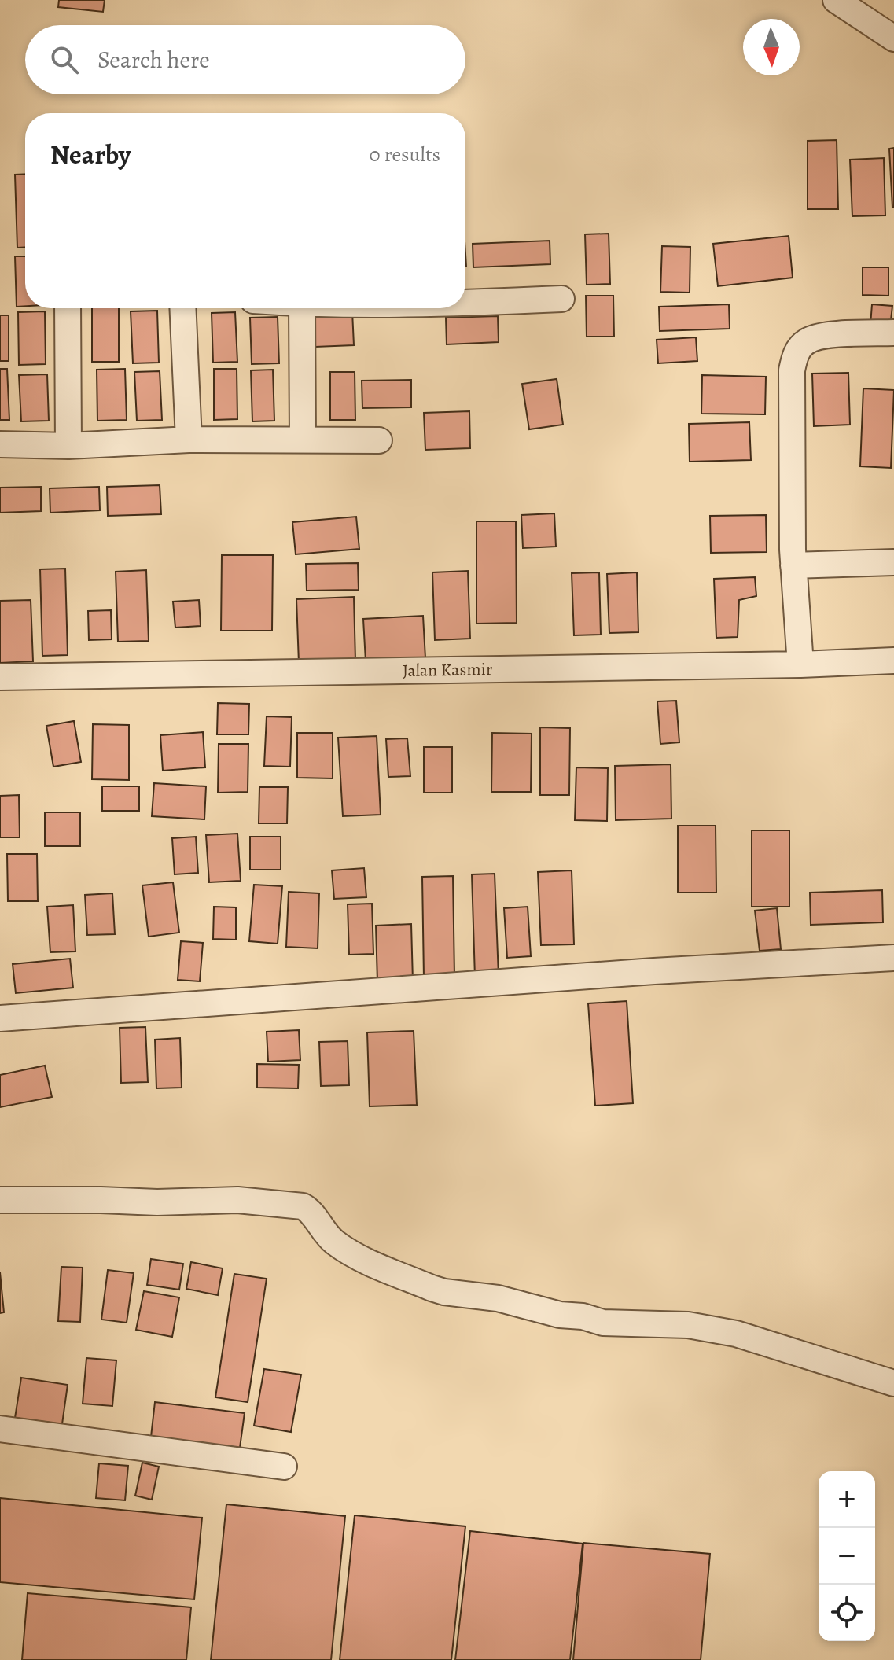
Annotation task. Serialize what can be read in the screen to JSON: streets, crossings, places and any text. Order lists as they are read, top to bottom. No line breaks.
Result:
{"streets":{"street":["Jalan Kasmir"]},"north":"bottom","page":{"search":"Search here","heading":["Nearby","0 results"],"map_buttons":["+","−"]}}
